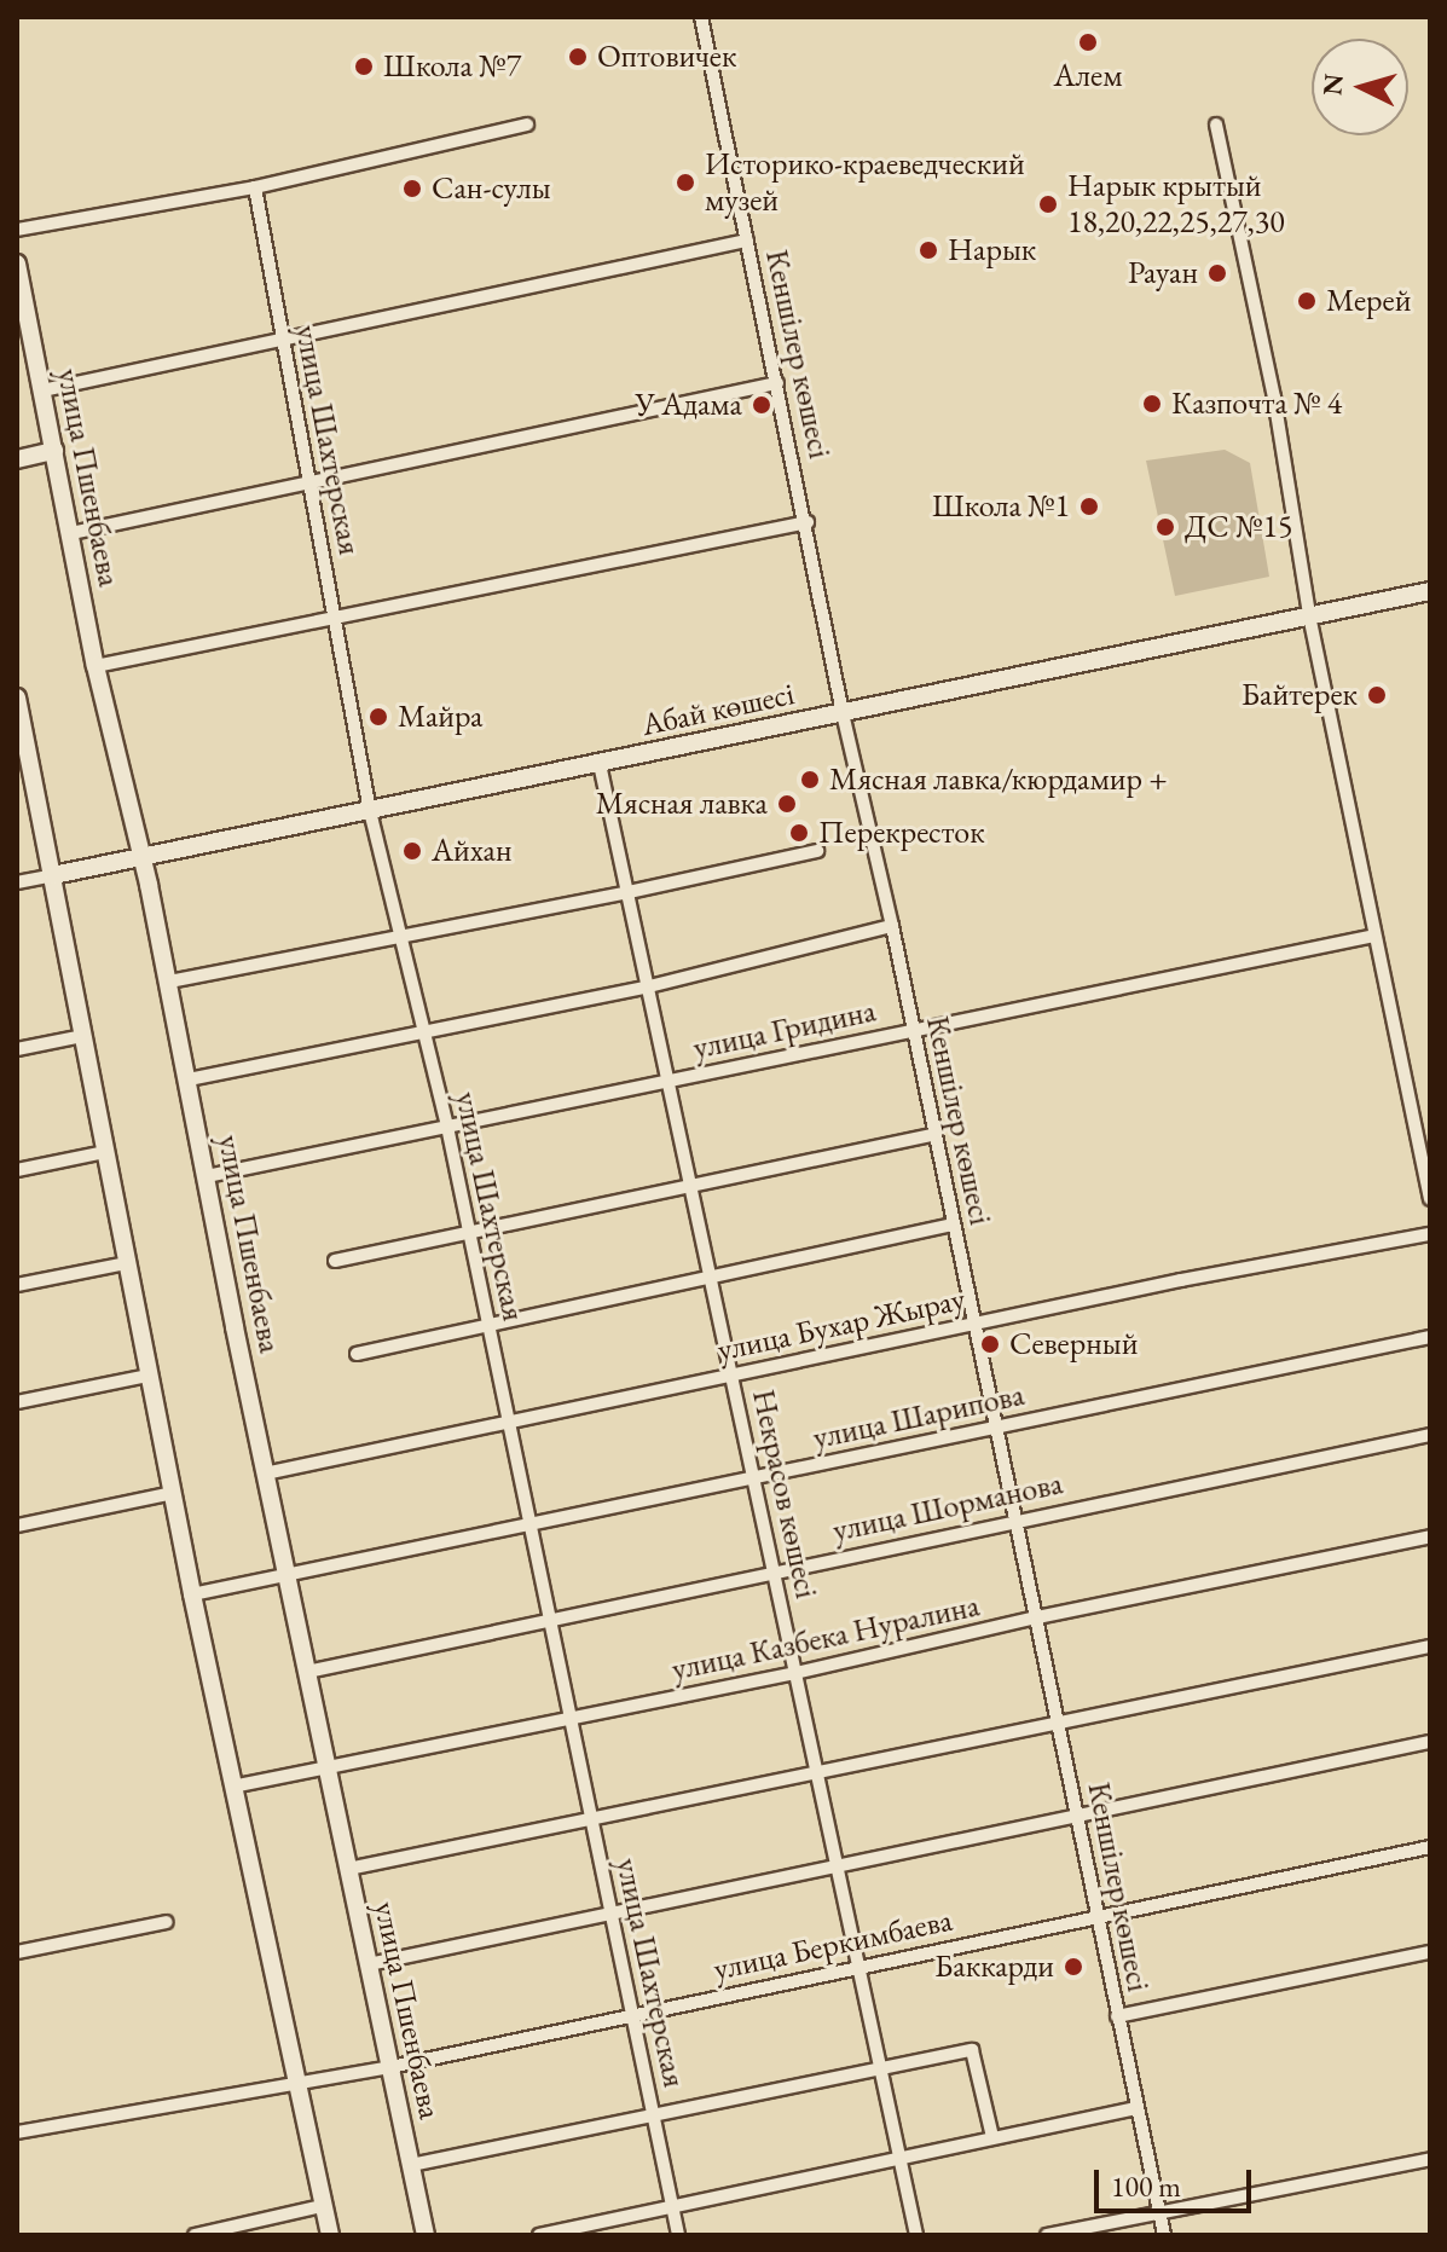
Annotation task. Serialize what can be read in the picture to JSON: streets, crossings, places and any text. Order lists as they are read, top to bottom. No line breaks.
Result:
{"streets":{"street":["Кеншілер көшесі","улица Шахтерская","улица Пшенбаева","Абай көшесі","улица Гридина","улица Бухар Жырау","улица Шарипова","Некрасов көшесі","улица Шорманова","улица Казбека Нуралина","улица Беркимбаева"]},"crossings":[["Кеншілер көшесі","Абай көшесі"],["Кеншілер көшесі","улица Гридина"],["Кеншілер көшесі","улица Бухар Жырау"],["Кеншілер көшесі","улица Шарипова"],["Кеншілер көшесі","улица Шорманова"],["Кеншілер көшесі","улица Казбека Нуралина"],["Кеншілер көшесі","улица Беркимбаева"],["улица Шахтерская","Абай көшесі"],["улица Шахтерская","улица Гридина"],["улица Шахтерская","улица Бухар Жырау"],["улица Шахтерская","улица Шарипова"],["улица Шахтерская","улица Шорманова"],["улица Шахтерская","улица Казбека Нуралина"],["улица Шахтерская","улица Беркимбаева"],["улица Пшенбаева","Абай көшесі"],["улица Пшенбаева","улица Гридина"],["улица Пшенбаева","улица Бухар Жырау"],["улица Пшенбаева","улица Шарипова"],["улица Пшенбаева","улица Шорманова"],["улица Пшенбаева","улица Казбека Нуралина"],["улица Пшенбаева","улица Беркимбаева"],["Абай көшесі","Некрасов көшесі"],["улица Гридина","Некрасов көшесі"],["улица Бухар Жырау","Некрасов көшесі"],["улица Шарипова","Некрасов көшесі"],["Некрасов көшесі","улица Шорманова"],["Некрасов көшесі","улица Казбека Нуралина"],["Некрасов көшесі","улица Беркимбаева"]],"places":["Алем","Оптовичек","Школа №7","Историко-краеведческий музей","Сан-сулы","Нарык крытый 18,20,22,25,27,30","Нарык","Рауан","Мерей","Казпочта № 4","У Адама","Школа №1","ДС №15","Байтерек","Майра","Мясная лавка/кюрдамир +","Мясная лавка","Перекресток","Айхан","Северный","Баккарди"],"scale_bar":"100 m","north":"left"}
